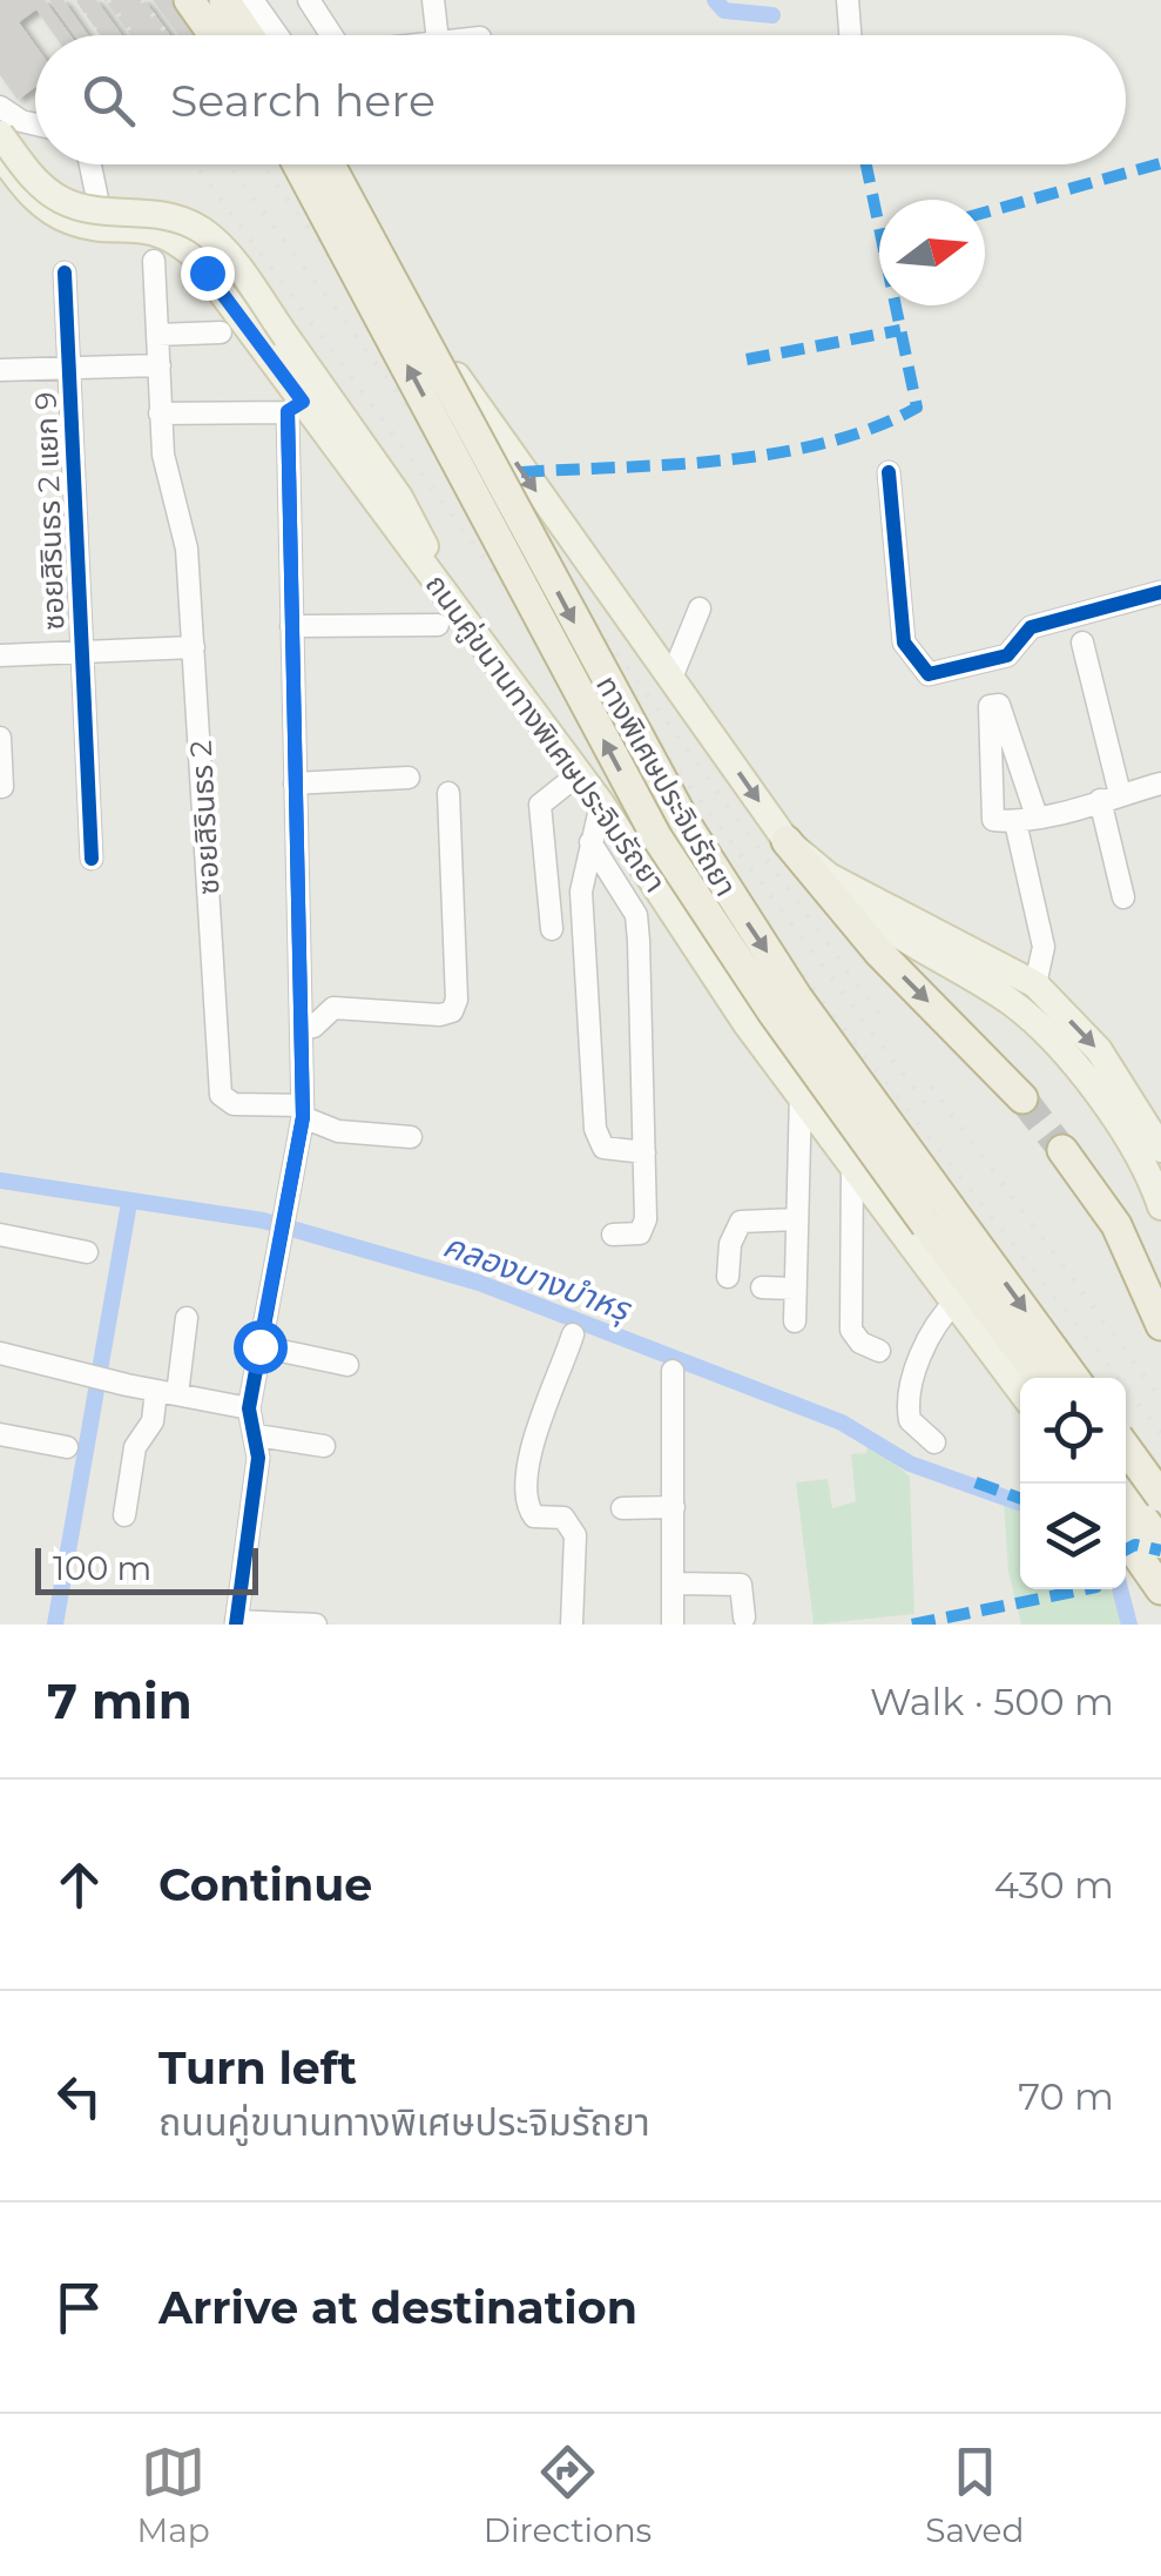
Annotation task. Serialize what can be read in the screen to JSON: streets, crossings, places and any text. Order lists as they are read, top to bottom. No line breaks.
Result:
{"streets":{"highway":["ทางพิเศษประจิมรัถยา"],"main road":["ถนนคู่ขนานทางพิเศษประจิมรัถยา"],"street":["ซอยสิรินธร 2 แยก 9","ซอยสิรินธร 2"]},"water":["คลองบางบำหรุ"],"scale_bar":"100 m","north":"right","page":{"search":"Search here","scale":"100 m","heading":["7 min","Walk · 500 m"],"list":[["Continue","430 m"],["Turn left","ถนนคู่ขนานทางพิเศษประจิมรัถยา","70 m"],"Arrive at destination"],"nav":["Map","Directions","Saved"]}}
